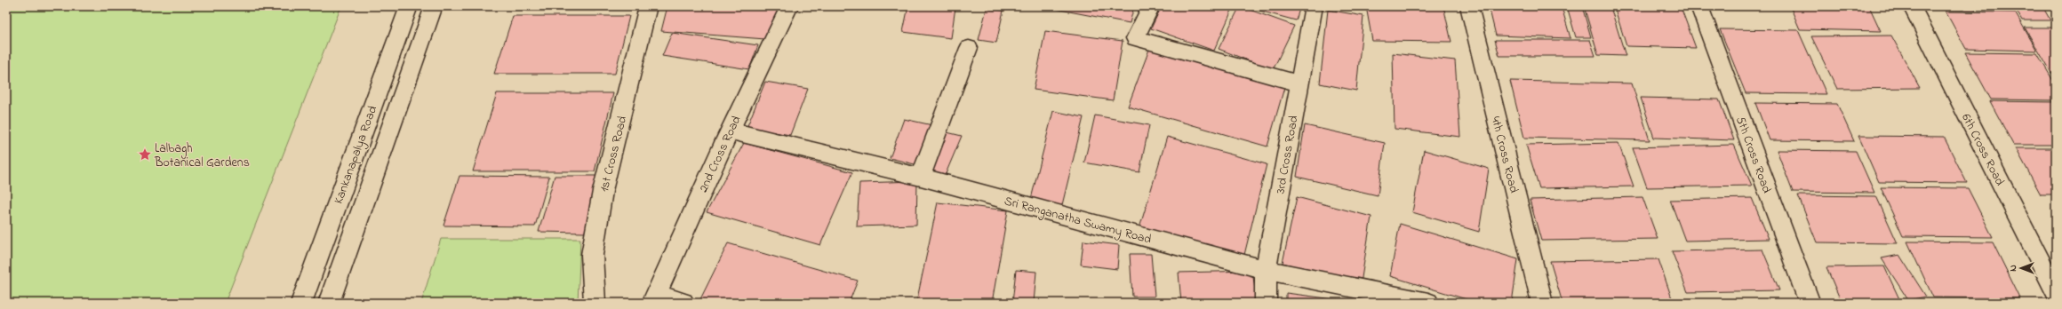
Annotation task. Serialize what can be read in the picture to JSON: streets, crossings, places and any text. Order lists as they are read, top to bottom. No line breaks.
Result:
{"streets":{"street":["6th Cross Road","1st Cross Road","2nd Cross Road","Kankanapalya Road","3rd Cross Road","4th Cross Road","5th Cross Road","Sri Ranganatha Swamy Road"]},"crossings":[["2nd Cross Road","Sri Ranganatha Swamy Road"],["3rd Cross Road","Sri Ranganatha Swamy Road"]],"places":{"place":["Lalbagh Botanical Gardens"]},"north":"left"}
